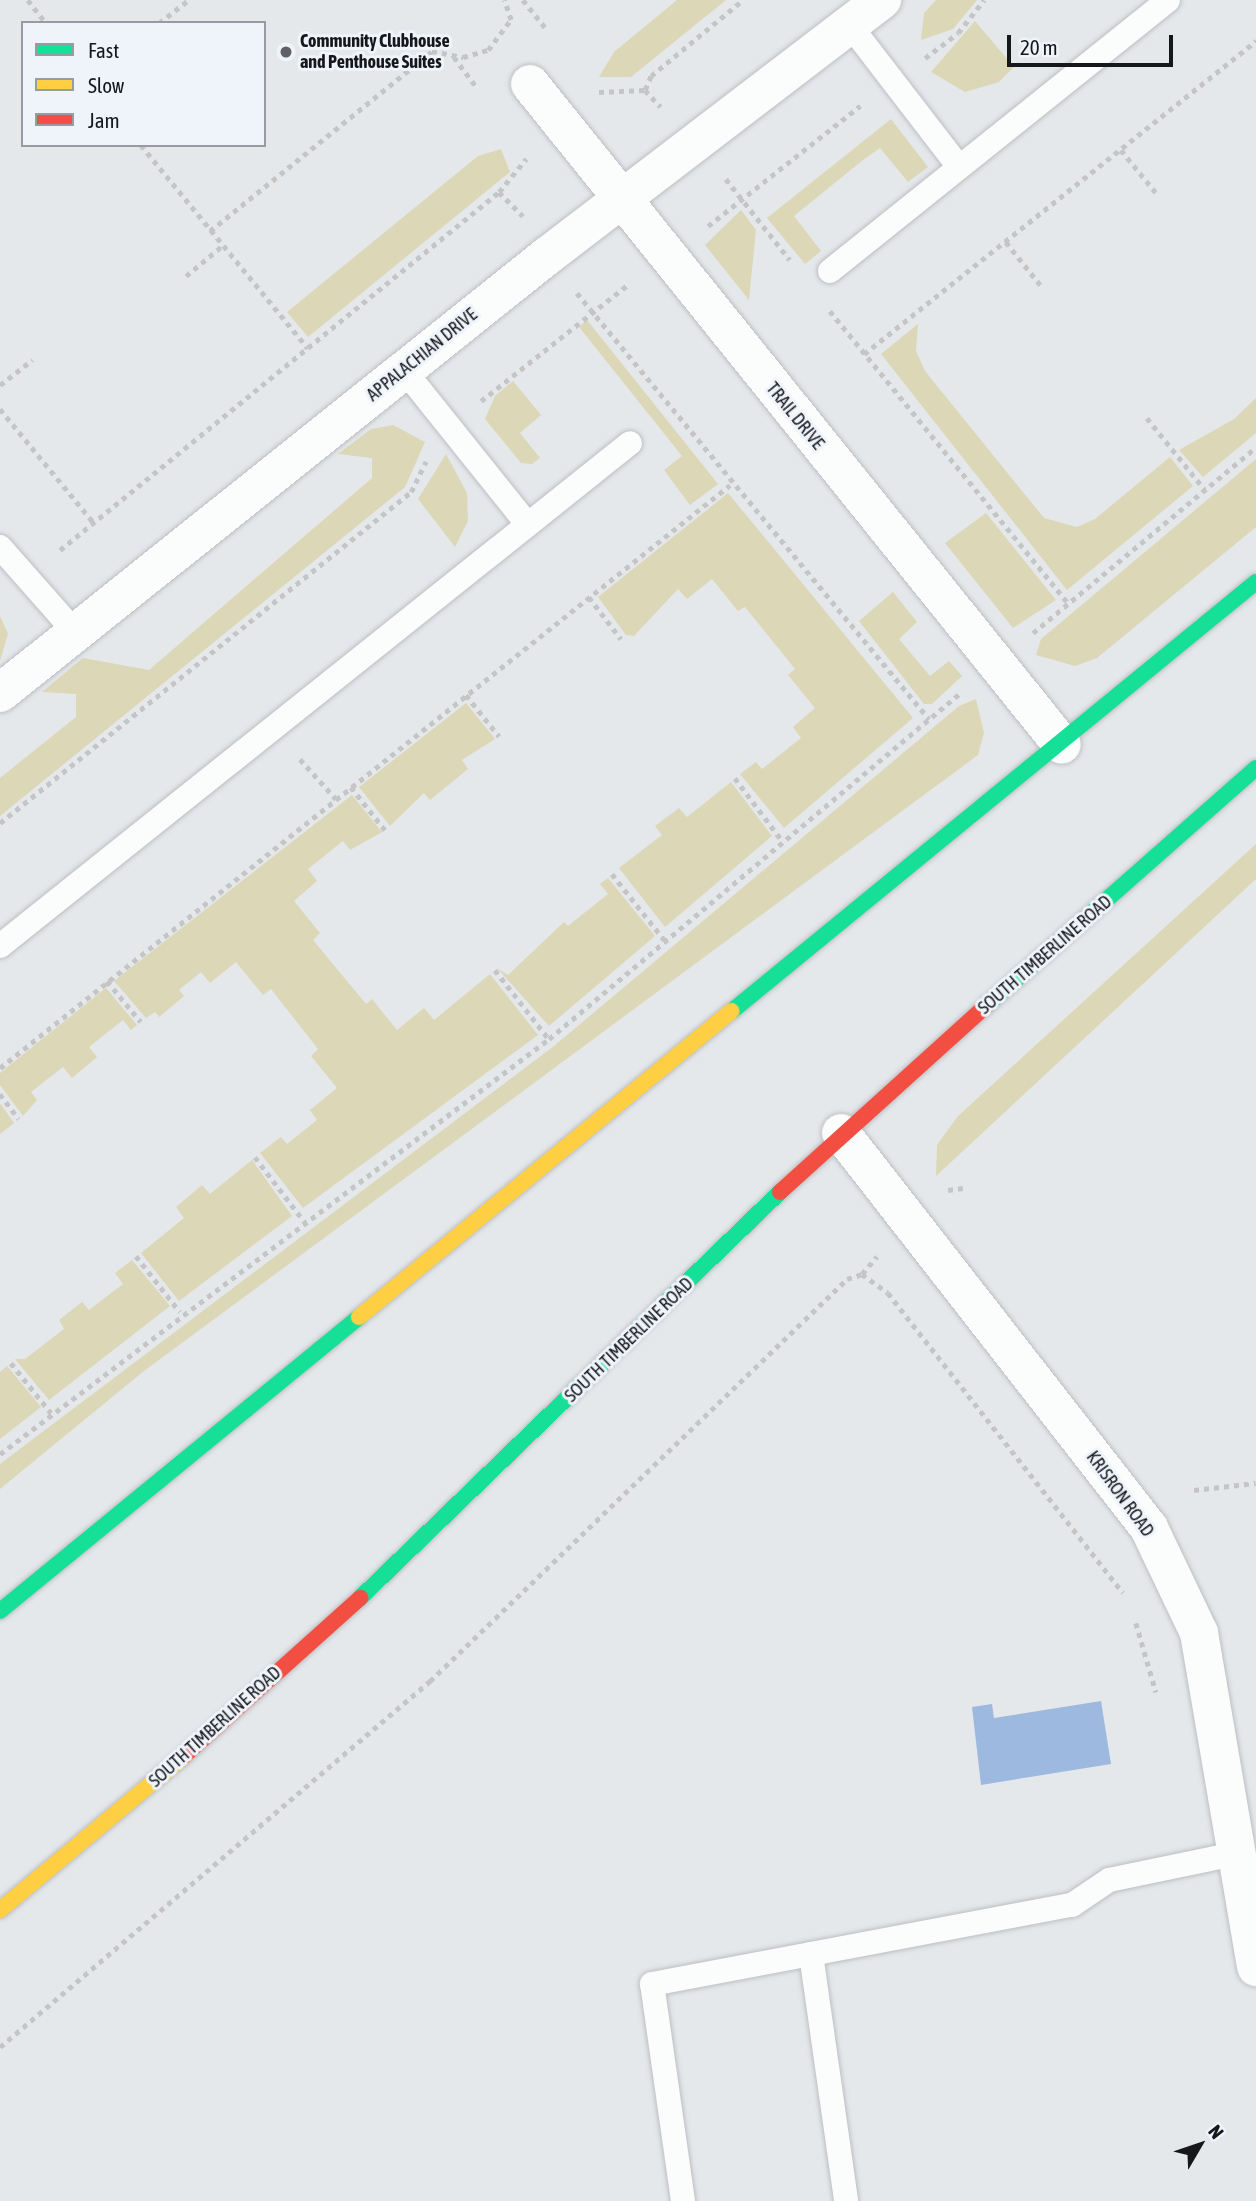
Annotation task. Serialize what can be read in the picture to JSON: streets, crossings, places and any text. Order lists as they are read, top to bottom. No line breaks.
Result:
{"streets":{"main road":["SOUTH TIMBERLINE ROAD"],"street":["APPALACHIAN DRIVE","TRAIL DRIVE","KRISRON ROAD"]},"crossings":[["APPALACHIAN DRIVE","TRAIL DRIVE"],["SOUTH TIMBERLINE ROAD","KRISRON ROAD"]],"places":["Community Clubhouse and Penthouse Suites"],"legend":["Fast","Slow","Jam"],"scale_bar":"20 m","north":"top right"}
